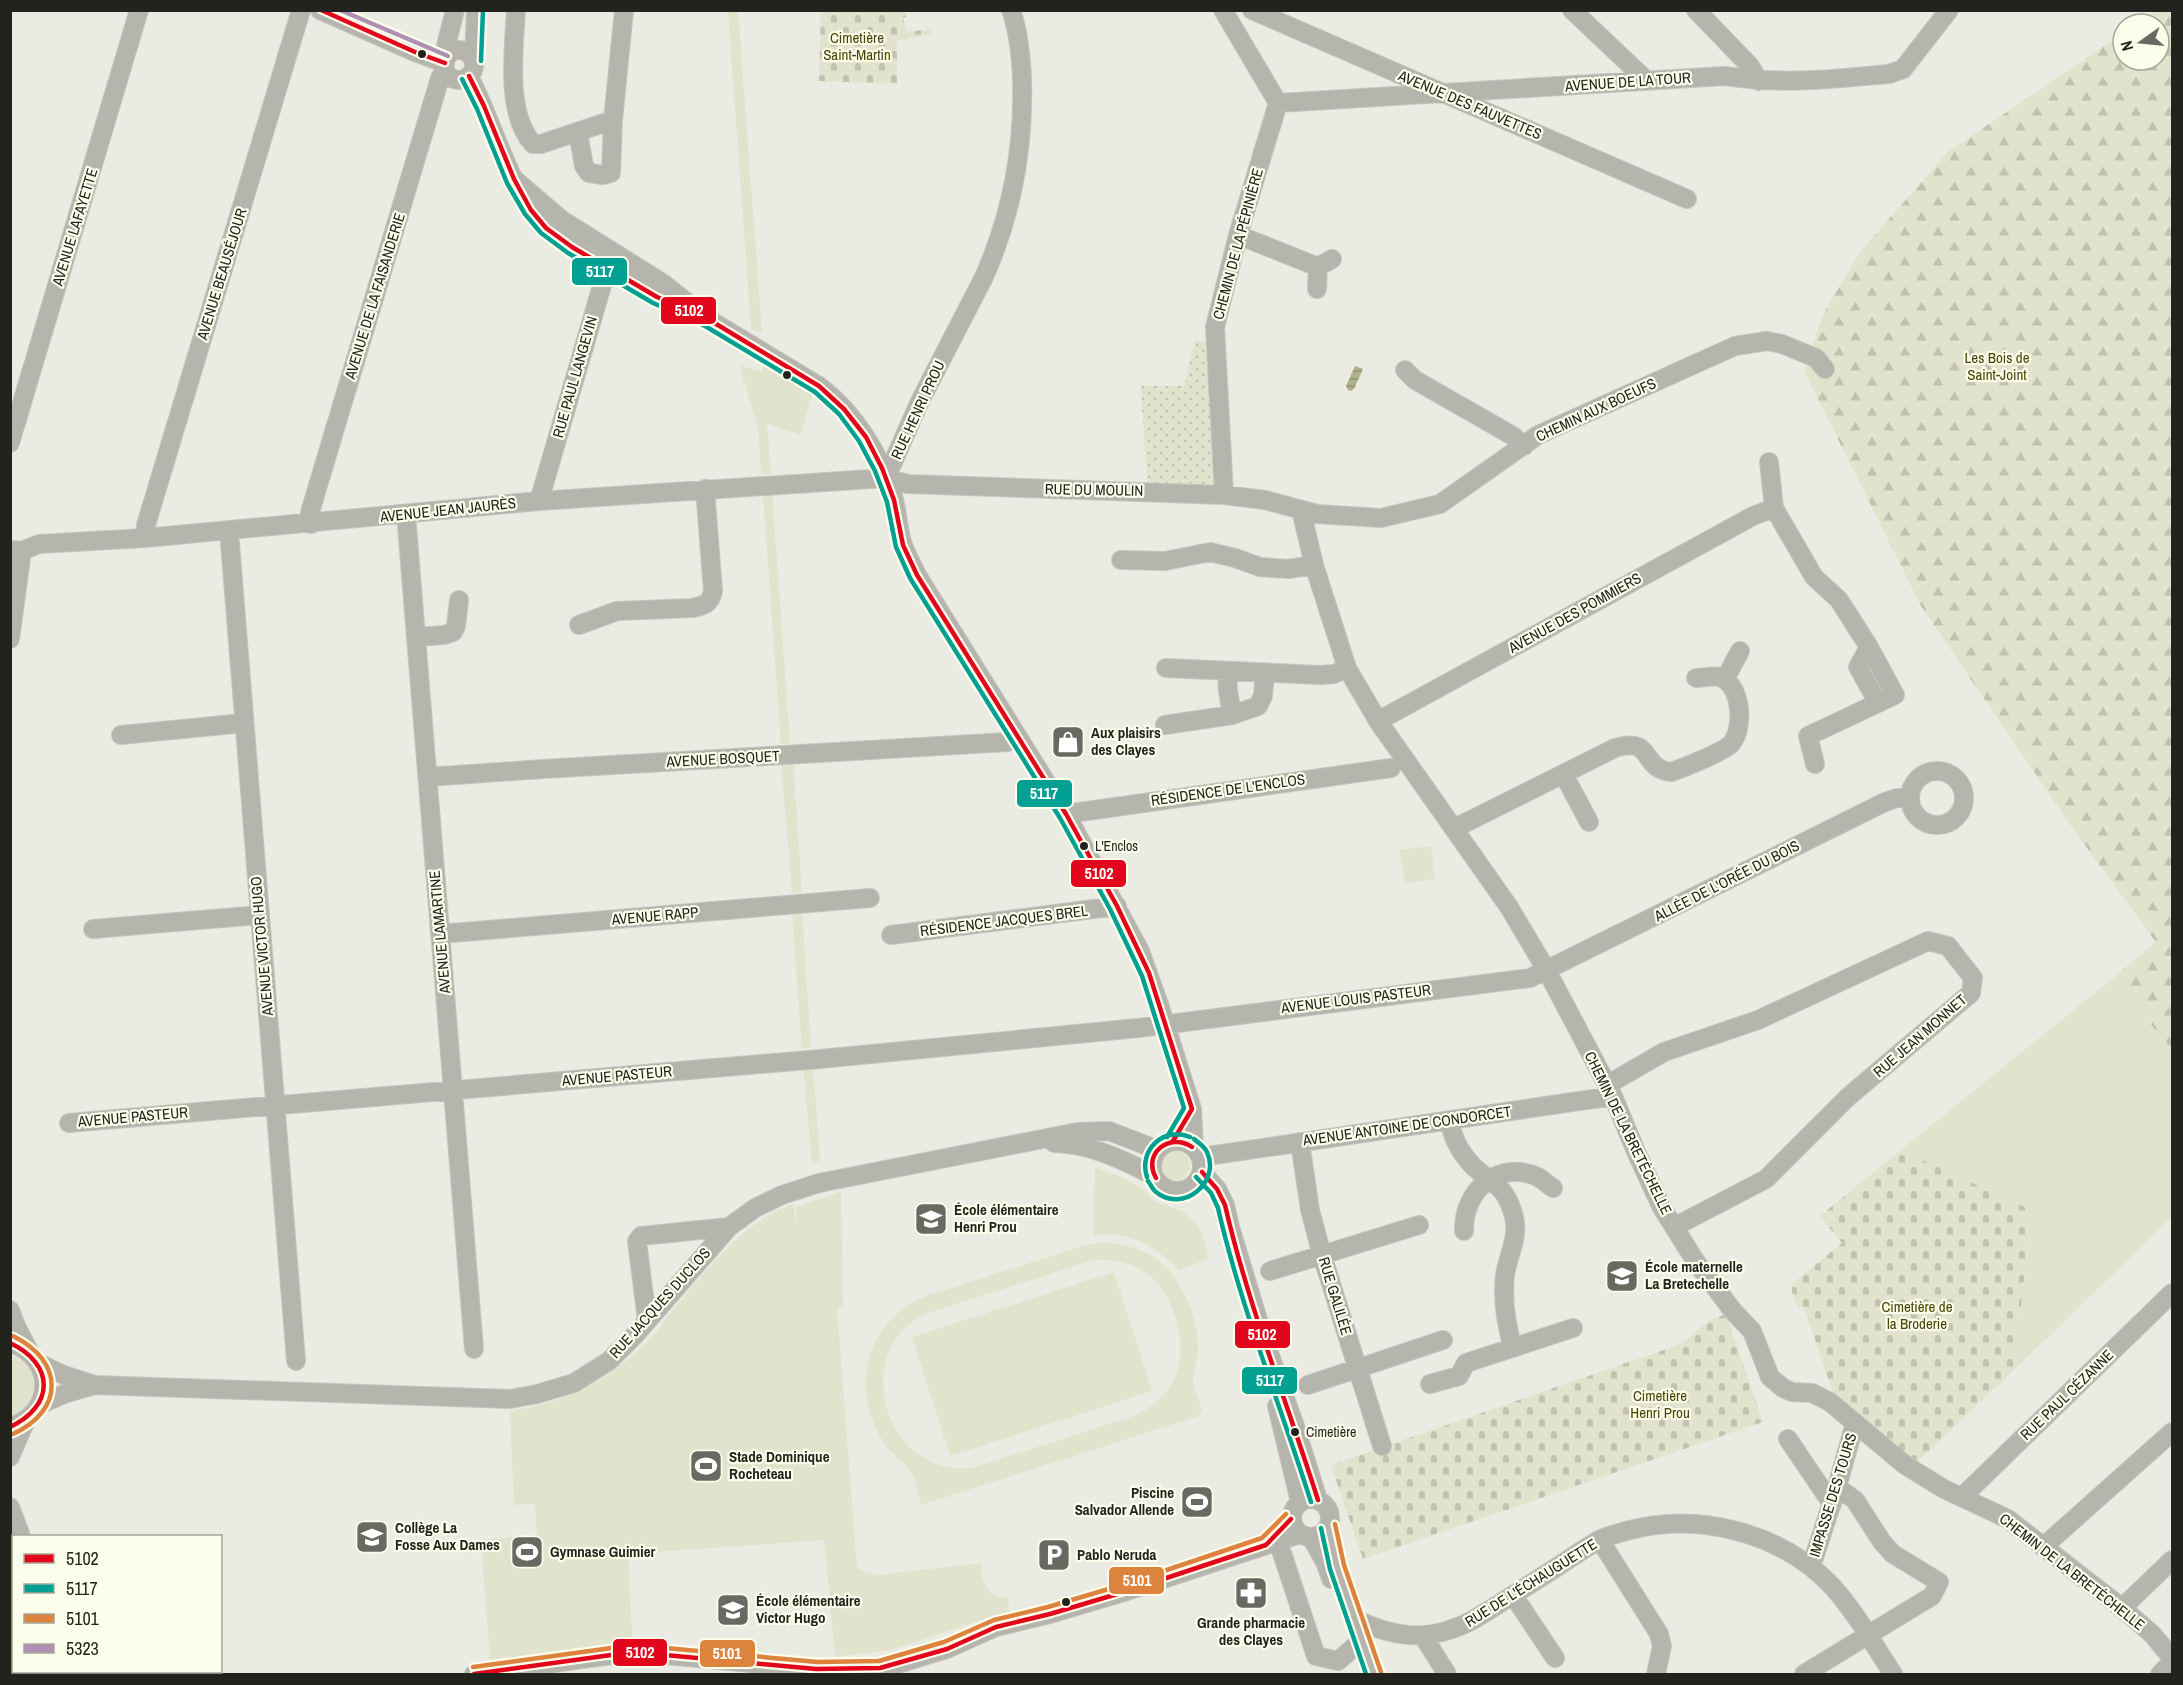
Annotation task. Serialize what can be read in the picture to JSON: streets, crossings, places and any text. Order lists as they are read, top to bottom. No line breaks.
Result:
{"streets":{"street":["AVENUE DE LA TOUR","AVENUE DES FAUVETTES","AVENUE LAFAYETTE","CHEMIN DE LA PÉPINIÈRE","AVENUE BEAUSÉJOUR","AVENUE DE LA FAISANDERIE","RUE PAUL LANGEVIN","RUE HENRI PROU","CHEMIN AUX BOEUFS","RUE DU MOULIN","AVENUE JEAN JAURÈS","AVENUE DES POMMIERS","AVENUE BOSQUET","RÉSIDENCE DE L'ENCLOS","ALLÉE DE L'ORÉE DU BOIS","AVENUE RAPP","RÉSIDENCE JACQUES BREL","AVENUE LAMARTINE","AVENUE VICTOR HUGO","AVENUE LOUIS PASTEUR","RUE JEAN MONNET","AVENUE PASTEUR","AVENUE ANTOINE DE CONDORCET","CHEMIN DE LA BRETÉCHELLE","RUE GALILÉE","RUE JACQUES DUCLOS","RUE PAUL CÉZANNE","IMPASSE DES TOURS","RUE DE L'ÉCHAUGUETTE"]},"crossings":[["AVENUE DE LA TOUR","AVENUE DES FAUVETTES"],["AVENUE DE LA TOUR","CHEMIN DE LA PÉPINIÈRE"],["CHEMIN DE LA PÉPINIÈRE","RUE DU MOULIN"],["AVENUE BEAUSÉJOUR","AVENUE JEAN JAURÈS"],["AVENUE DE LA FAISANDERIE","AVENUE JEAN JAURÈS"],["RUE PAUL LANGEVIN","AVENUE JEAN JAURÈS"],["RUE HENRI PROU","RUE DU MOULIN"],["RUE HENRI PROU","AVENUE JEAN JAURÈS"],["RUE HENRI PROU","AVENUE BOSQUET"],["RUE HENRI PROU","RÉSIDENCE DE L'ENCLOS"],["RUE HENRI PROU","RÉSIDENCE JACQUES BREL"],["RUE HENRI PROU","AVENUE LOUIS PASTEUR"],["RUE HENRI PROU","AVENUE PASTEUR"],["RUE HENRI PROU","AVENUE ANTOINE DE CONDORCET"],["RUE HENRI PROU","RUE JACQUES DUCLOS"],["CHEMIN AUX BOEUFS","RUE DU MOULIN"],["CHEMIN AUX BOEUFS","CHEMIN DE LA BRETÉCHELLE"],["RUE DU MOULIN","AVENUE JEAN JAURÈS"],["RUE DU MOULIN","CHEMIN DE LA BRETÉCHELLE"],["AVENUE JEAN JAURÈS","AVENUE LAMARTINE"],["AVENUE JEAN JAURÈS","AVENUE VICTOR HUGO"],["AVENUE DES POMMIERS","CHEMIN DE LA BRETÉCHELLE"],["AVENUE BOSQUET","AVENUE LAMARTINE"],["ALLÉE DE L'ORÉE DU BOIS","AVENUE LOUIS PASTEUR"],["ALLÉE DE L'ORÉE DU BOIS","CHEMIN DE LA BRETÉCHELLE"],["AVENUE RAPP","AVENUE LAMARTINE"],["AVENUE LAMARTINE","AVENUE PASTEUR"],["AVENUE VICTOR HUGO","AVENUE PASTEUR"],["AVENUE LOUIS PASTEUR","AVENUE PASTEUR"],["AVENUE LOUIS PASTEUR","CHEMIN DE LA BRETÉCHELLE"],["RUE JEAN MONNET","AVENUE ANTOINE DE CONDORCET"],["RUE JEAN MONNET","CHEMIN DE LA BRETÉCHELLE"],["AVENUE ANTOINE DE CONDORCET","CHEMIN DE LA BRETÉCHELLE"],["AVENUE ANTOINE DE CONDORCET","RUE GALILÉE"],["AVENUE ANTOINE DE CONDORCET","RUE JACQUES DUCLOS"],["CHEMIN DE LA BRETÉCHELLE","RUE PAUL CÉZANNE"],["CHEMIN DE LA BRETÉCHELLE","IMPASSE DES TOURS"],["IMPASSE DES TOURS","RUE DE L'ÉCHAUGUETTE"]],"parks":["Cimetière Saint-Martin","Les Bois de Saint-Joint","Cimetière de la Broderie","Cimetière Henri Prou"],"places":{"shop":["Aux plaisirs des Clayes"],"other":["L'Enclos","Cimetière"],"school or university":["École élémentaire Henri Prou","École maternelle La Bretechelle","Collège La Fosse Aux Dames","École élémentaire Victor Hugo"],"sports":["Stade Dominique Rocheteau","Piscine Salvador Allende","Gymnase Guimier"],"parking":["Pablo Neruda"],"pharmacy":["Grande pharmacie des Clayes"]},"lines":["transit line 5102","transit line 5117","transit line 5323","transit line 5101"],"legend":["5102","5117","5101","5323"],"north":"left"}
